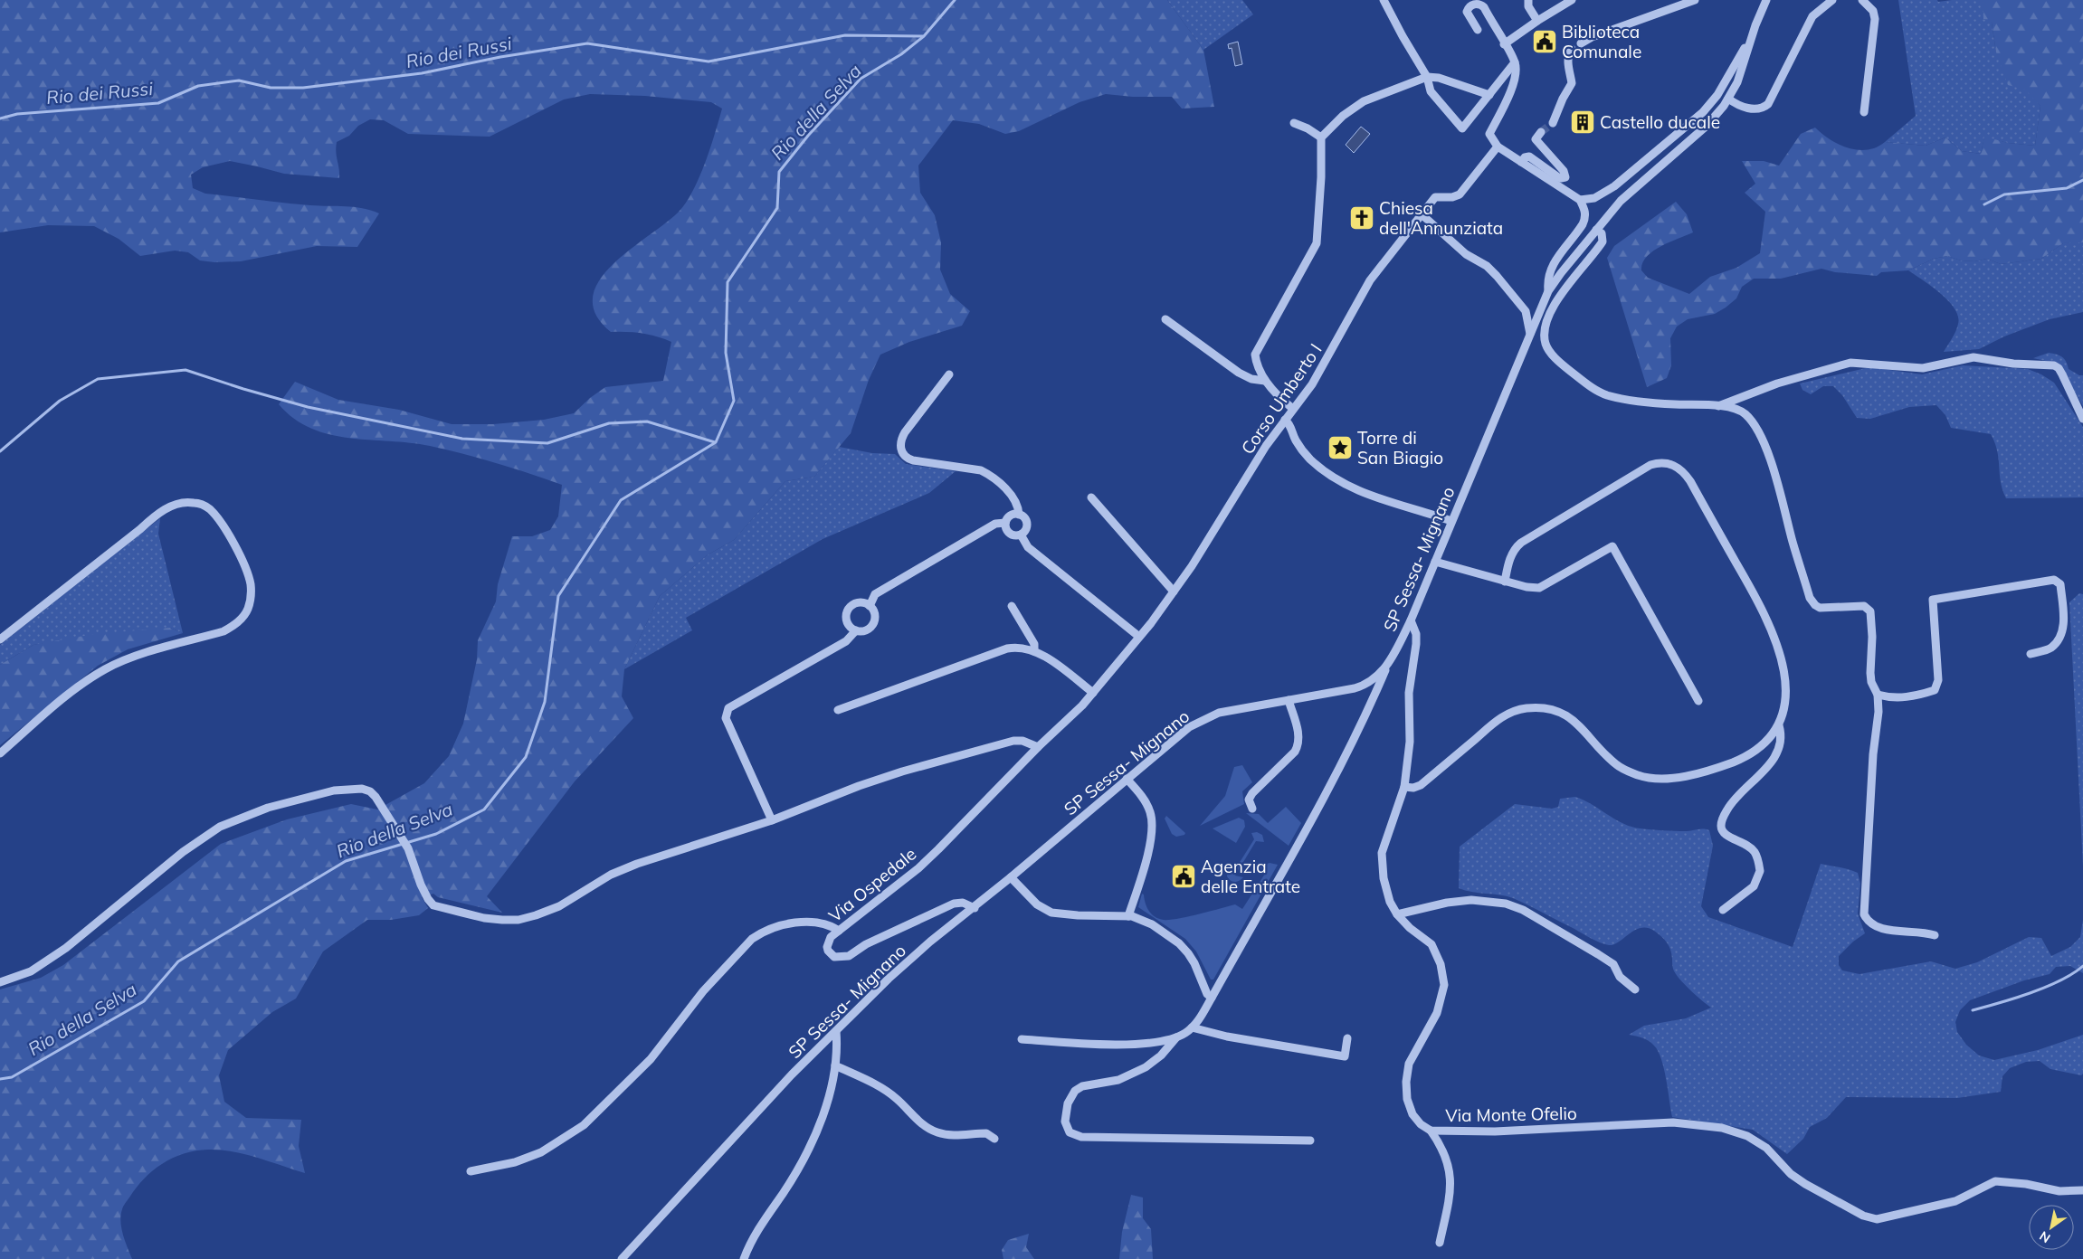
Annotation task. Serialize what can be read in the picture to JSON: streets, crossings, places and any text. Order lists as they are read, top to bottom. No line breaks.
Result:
{"streets":{"street":["Corso Umberto I","SP Sessa- Mignano","Via Ospedale","Via Monte Ofelio"]},"crossings":[["Corso Umberto I","Via Ospedale"],["SP Sessa- Mignano","Via Ospedale"],["SP Sessa- Mignano","Via Monte Ofelio"]],"water":["Rio dei Russi","Rio della Selva"],"places":{"public building":["Biblioteca Comunale","Agenzia delle Entrate"],"building":["Castello ducale"],"church":["Chiesa dell'Annunziata"],"place":["Torre di San Biagio"]},"north":"bottom left"}
